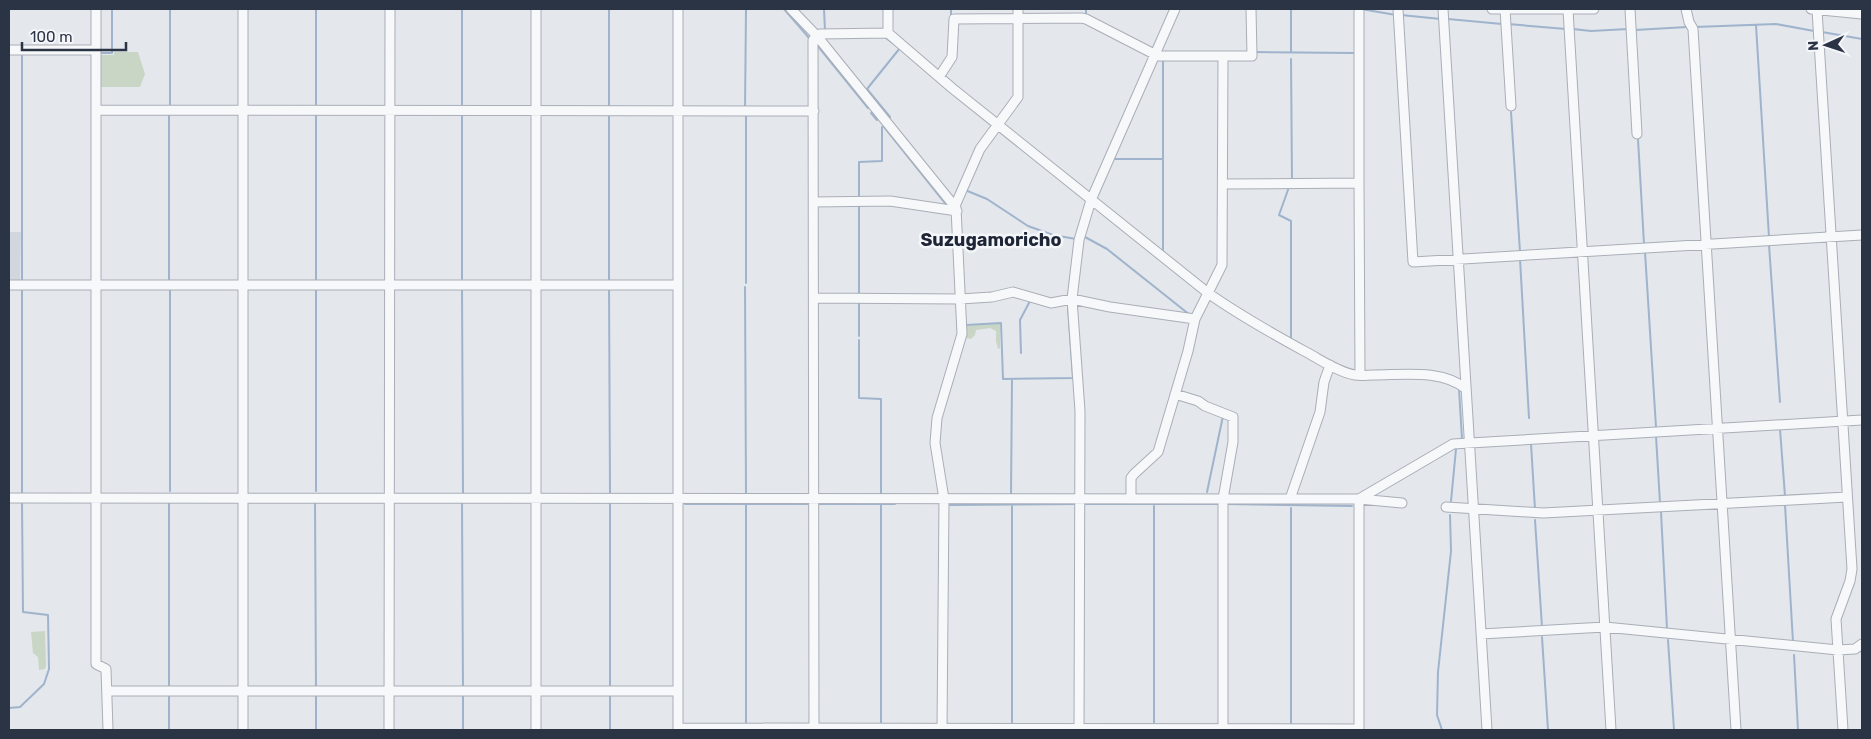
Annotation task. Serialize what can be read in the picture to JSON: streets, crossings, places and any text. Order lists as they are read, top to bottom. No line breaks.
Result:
{"districts":["Suzugamoricho"],"scale_bar":"100 m","north":"left"}
